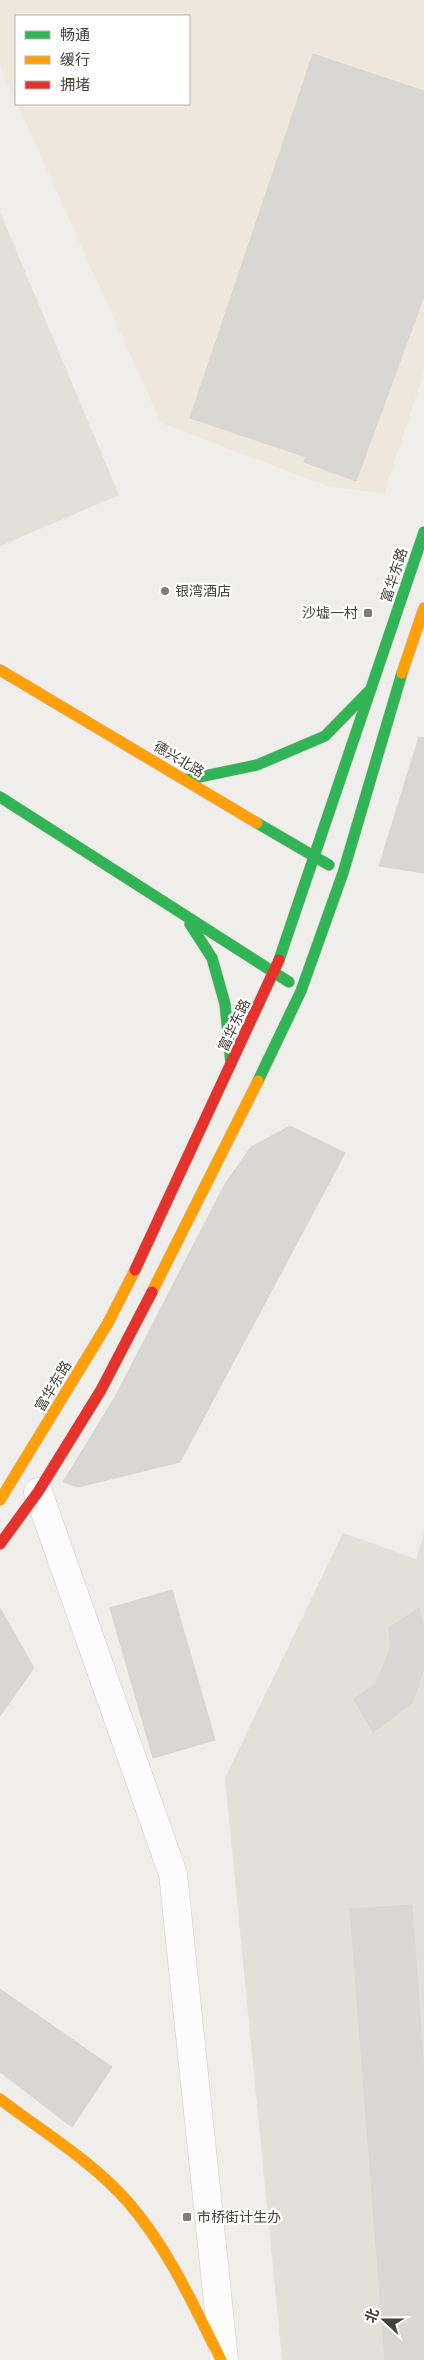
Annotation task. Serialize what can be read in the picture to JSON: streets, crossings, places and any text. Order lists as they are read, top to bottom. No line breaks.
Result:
{"streets":{"main road":["富华东路","德兴北路"]},"crossings":[["富华东路","德兴北路"]],"places":{"other":["银湾酒店"],"transit":["沙墟一村","市桥街计生办"]},"legend":["畅通","缓行","拥堵"],"north":"left"}
